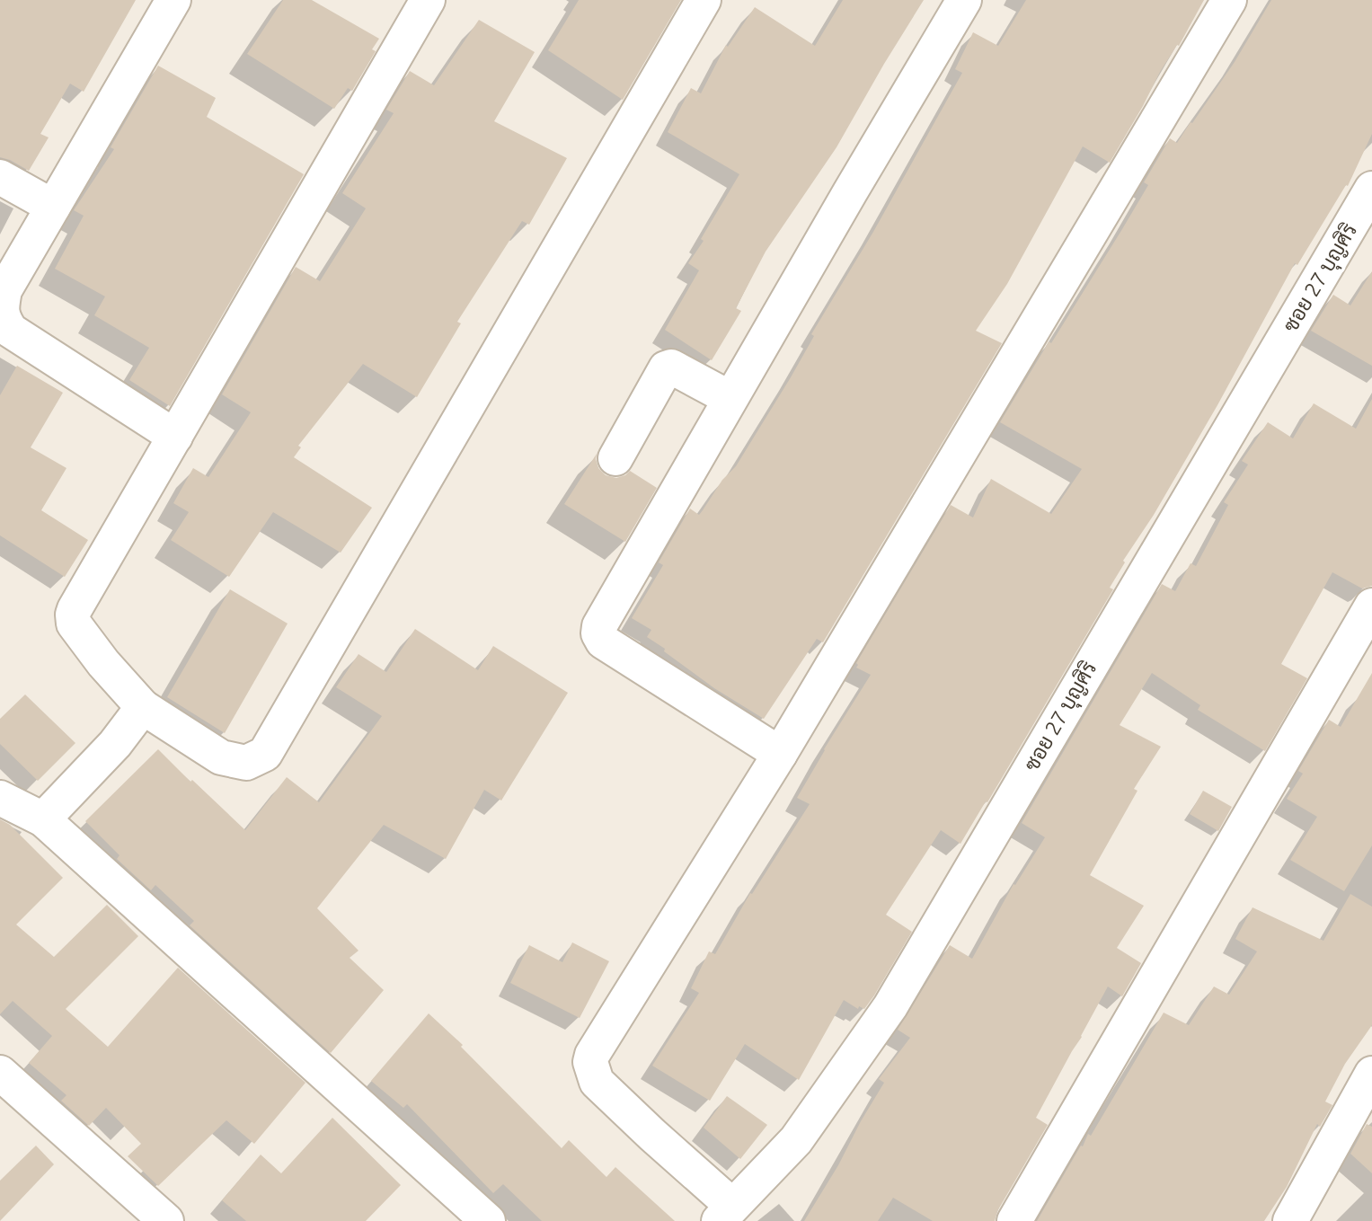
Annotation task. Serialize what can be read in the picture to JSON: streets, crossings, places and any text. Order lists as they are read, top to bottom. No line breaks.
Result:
{"streets":{"street":["ซอย 27 บุญศิริ"]}}
